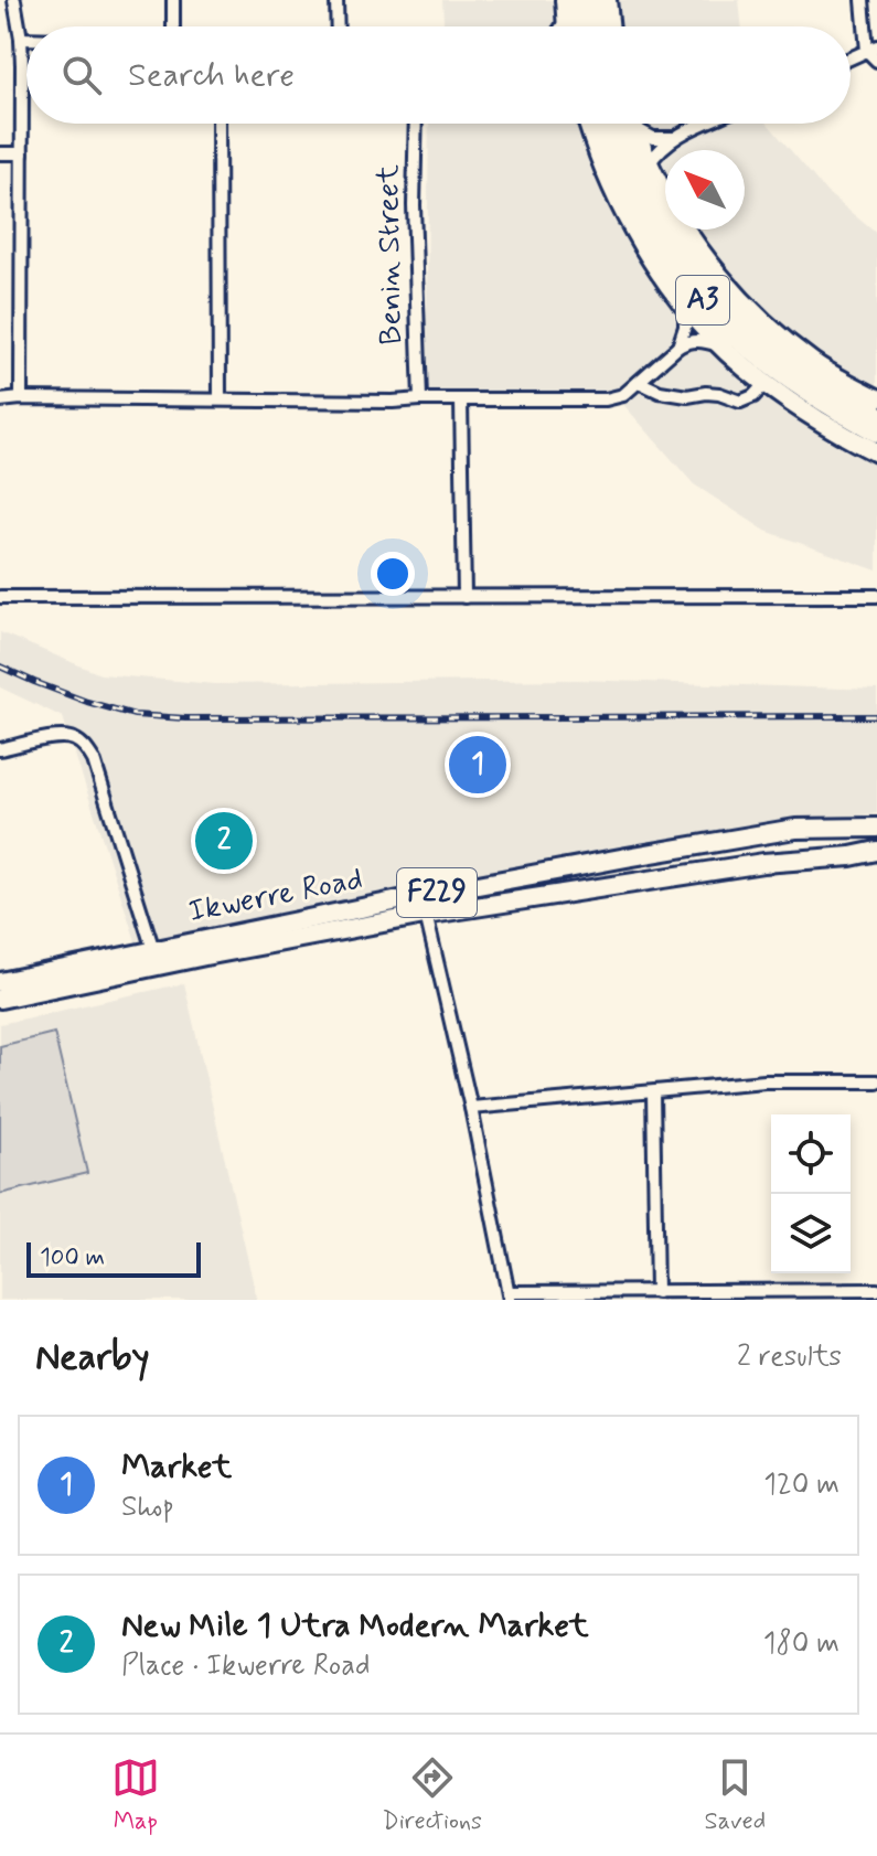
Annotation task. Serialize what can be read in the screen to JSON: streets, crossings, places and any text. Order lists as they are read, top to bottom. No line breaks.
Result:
{"streets":{"highway":["A3"],"main road":["F229","Ikwerre Road"],"street":["Benin Street"]},"scale_bar":"100 m","north":"top left","page":{"search":"Search here","pins":["1","2"],"scale":"100 m","heading":["Nearby","2 results"],"list":[{"mark":"1","name":"Market","note":"Shop","value":"120 m"},{"mark":"2","name":"New Mile 1 Utra Modern Market","note":"Place · Ikwerre Road","value":"180 m"}],"nav":["Map","Directions","Saved"]}}
